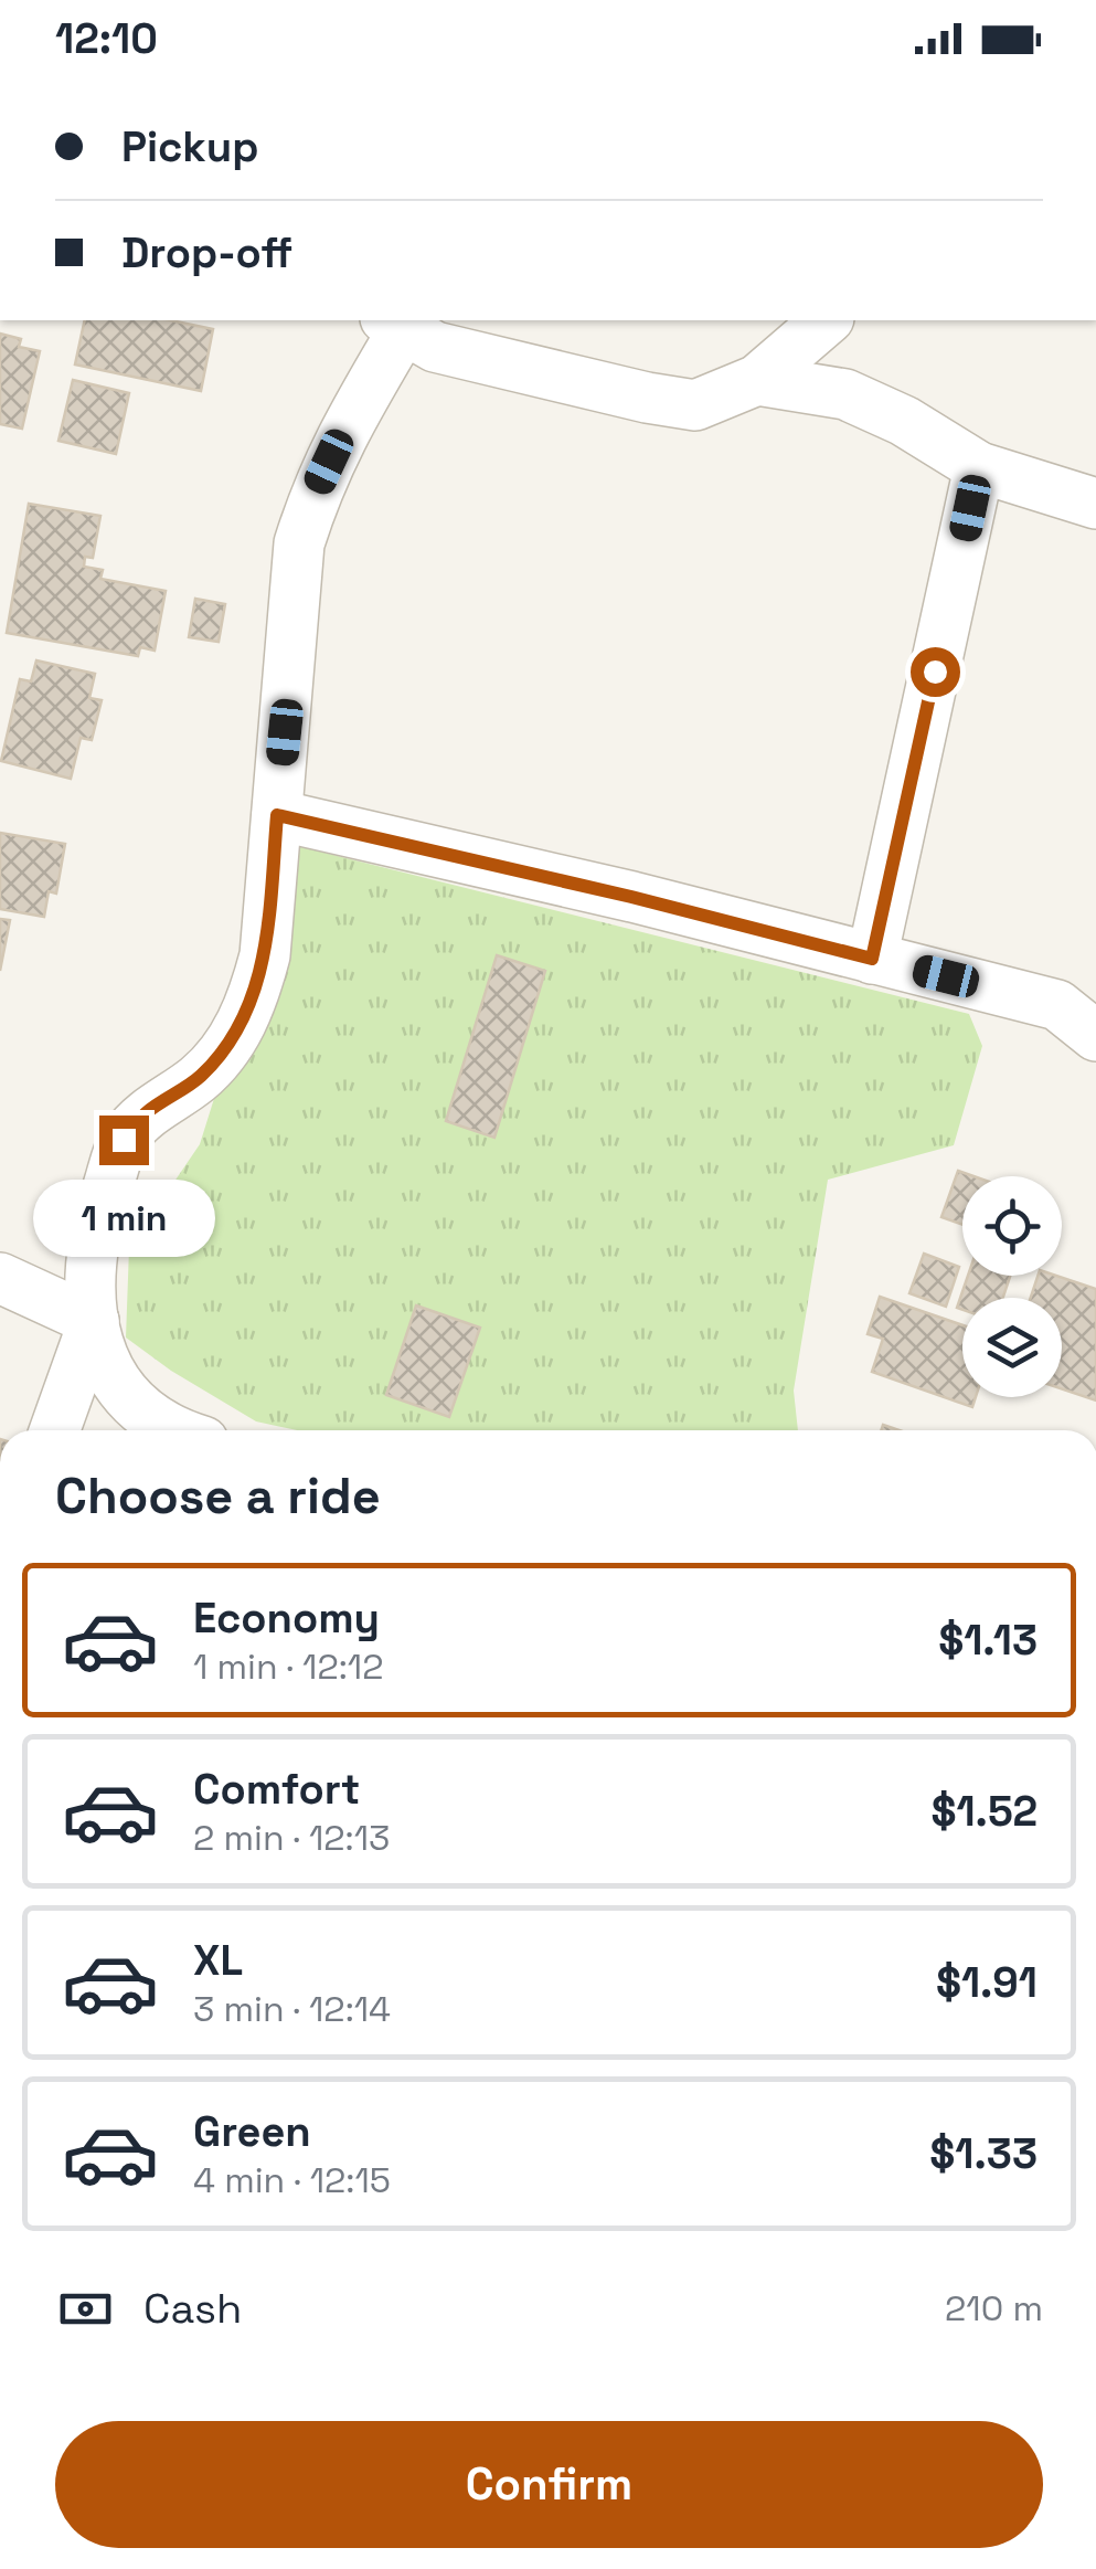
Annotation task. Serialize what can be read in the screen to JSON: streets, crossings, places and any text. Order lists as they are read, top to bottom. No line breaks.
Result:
{"page":{"status":"12:10","banner":["Pickup","Drop-off"],"bubble":"1 min","heading":"Choose a ride","list":[{"name":"Economy","note":"1 min · 12:12","value":"$1.13"},{"name":"Comfort","note":"2 min · 12:13","value":"$1.52"},{"name":"XL","note":"3 min · 12:14","value":"$1.91"},{"name":"Green","note":"4 min · 12:15","value":"$1.33"}],"pay":["Cash","210 m"],"buttons":"Confirm"}}
